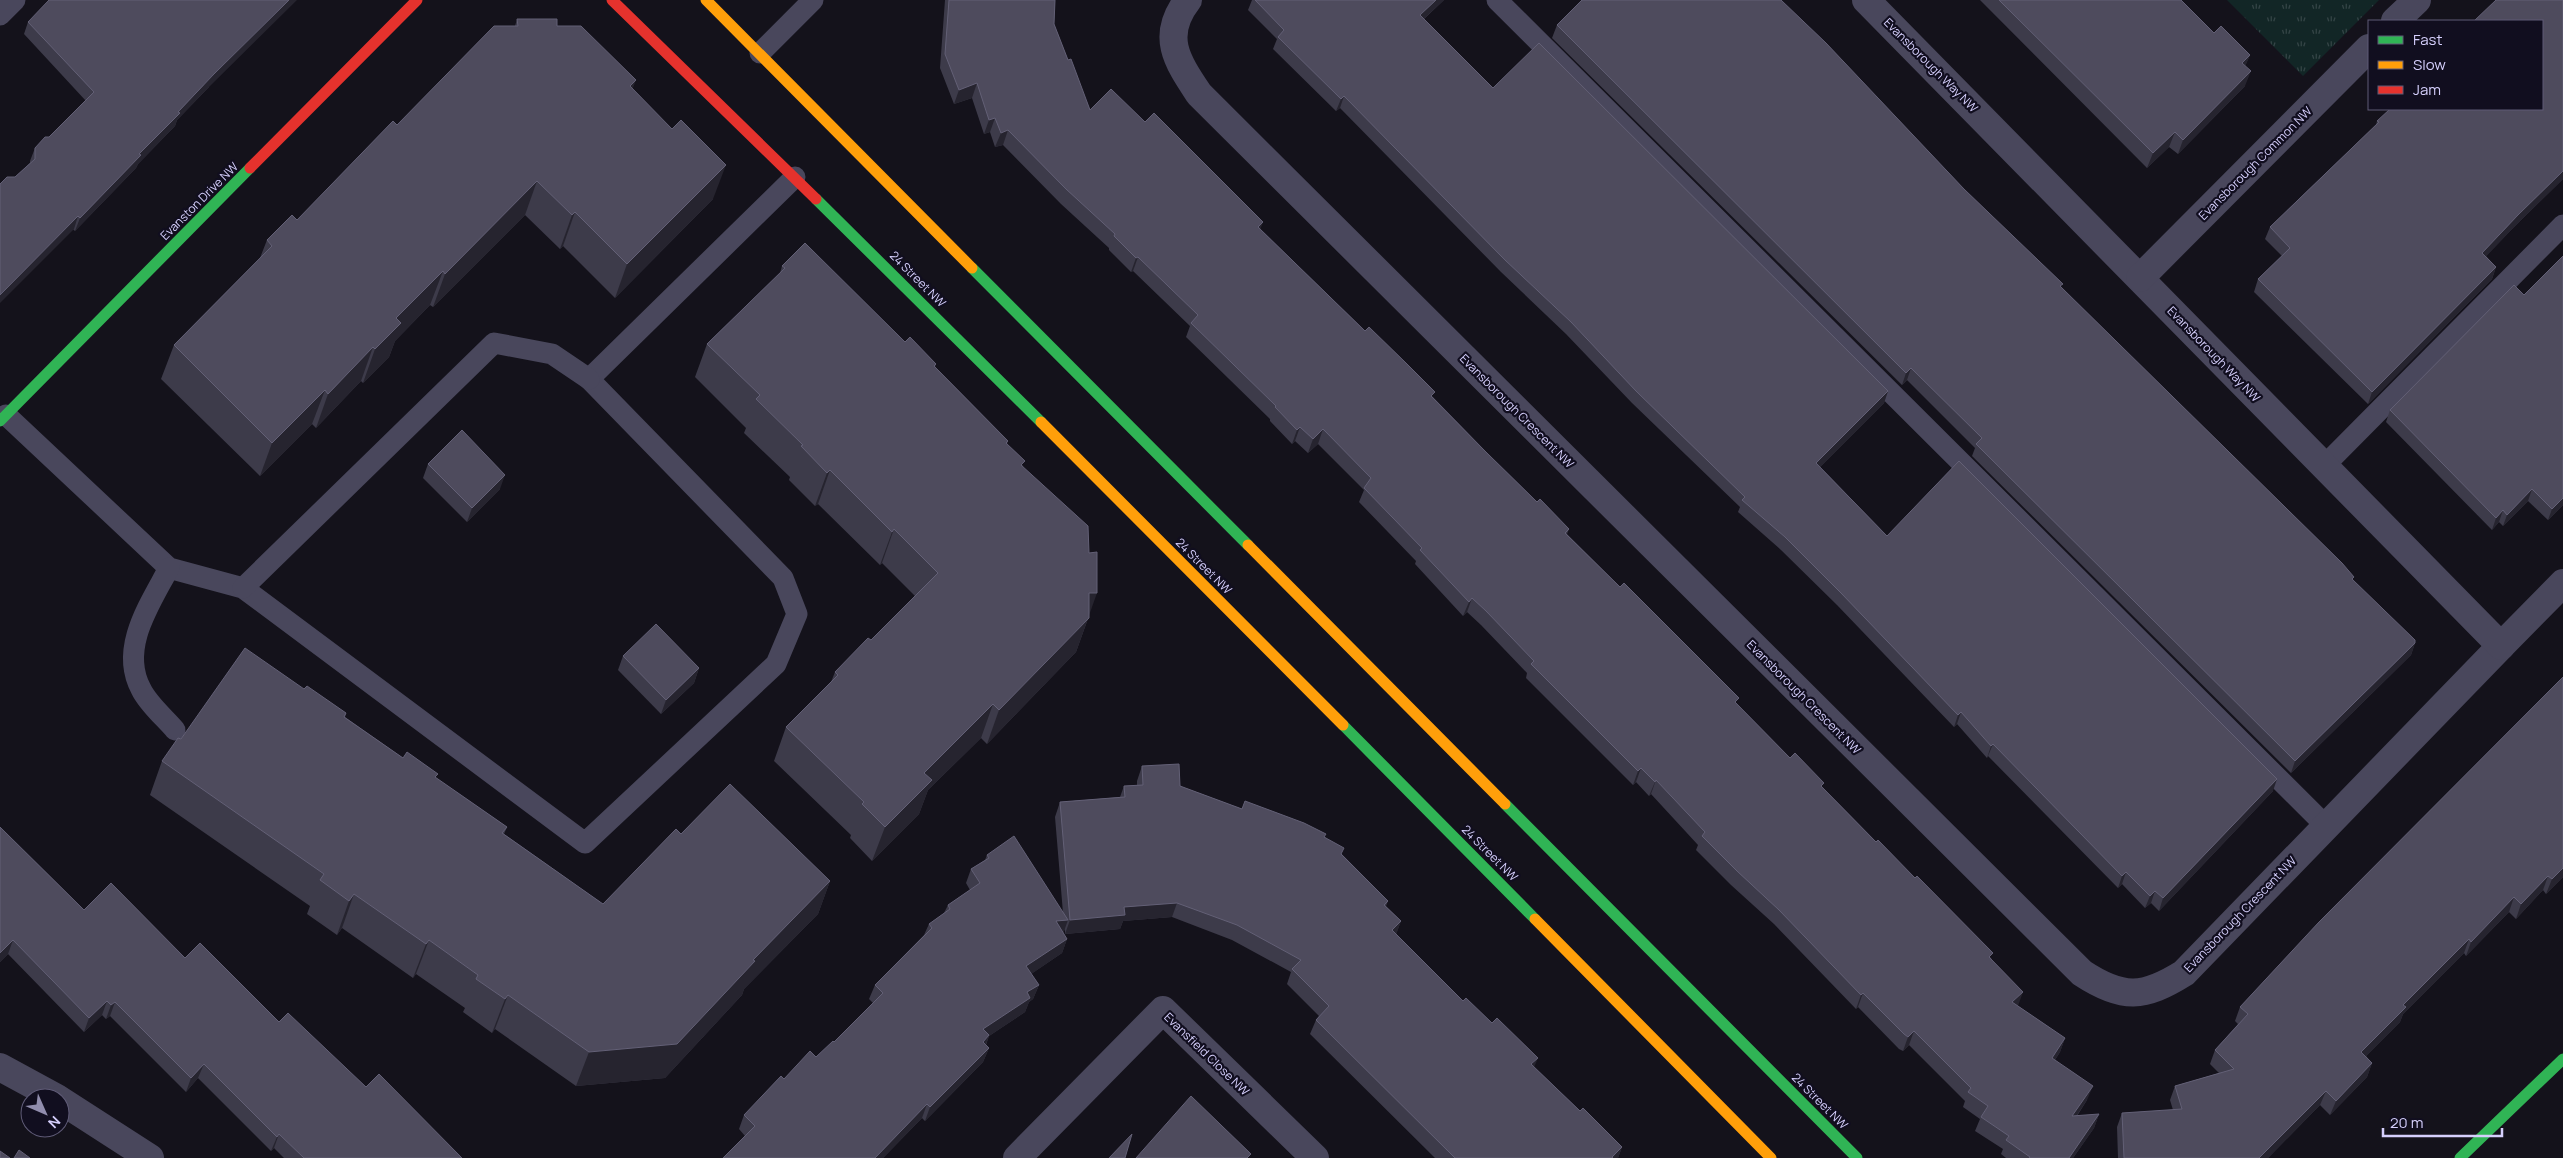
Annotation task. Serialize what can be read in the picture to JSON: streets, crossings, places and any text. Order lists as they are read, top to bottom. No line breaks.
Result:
{"streets":{"street":["Evansborough Way NW","Evansborough Common NW","Evanston Drive NW","24 Street NW","Evansborough Crescent NW","Evansfield Close NW"]},"crossings":[["Evansborough Way NW","Evansborough Common NW"],["Evansborough Way NW","Evansborough Crescent NW"]],"legend":["Fast","Slow","Jam"],"scale_bar":"20 m","north":"bottom right"}
